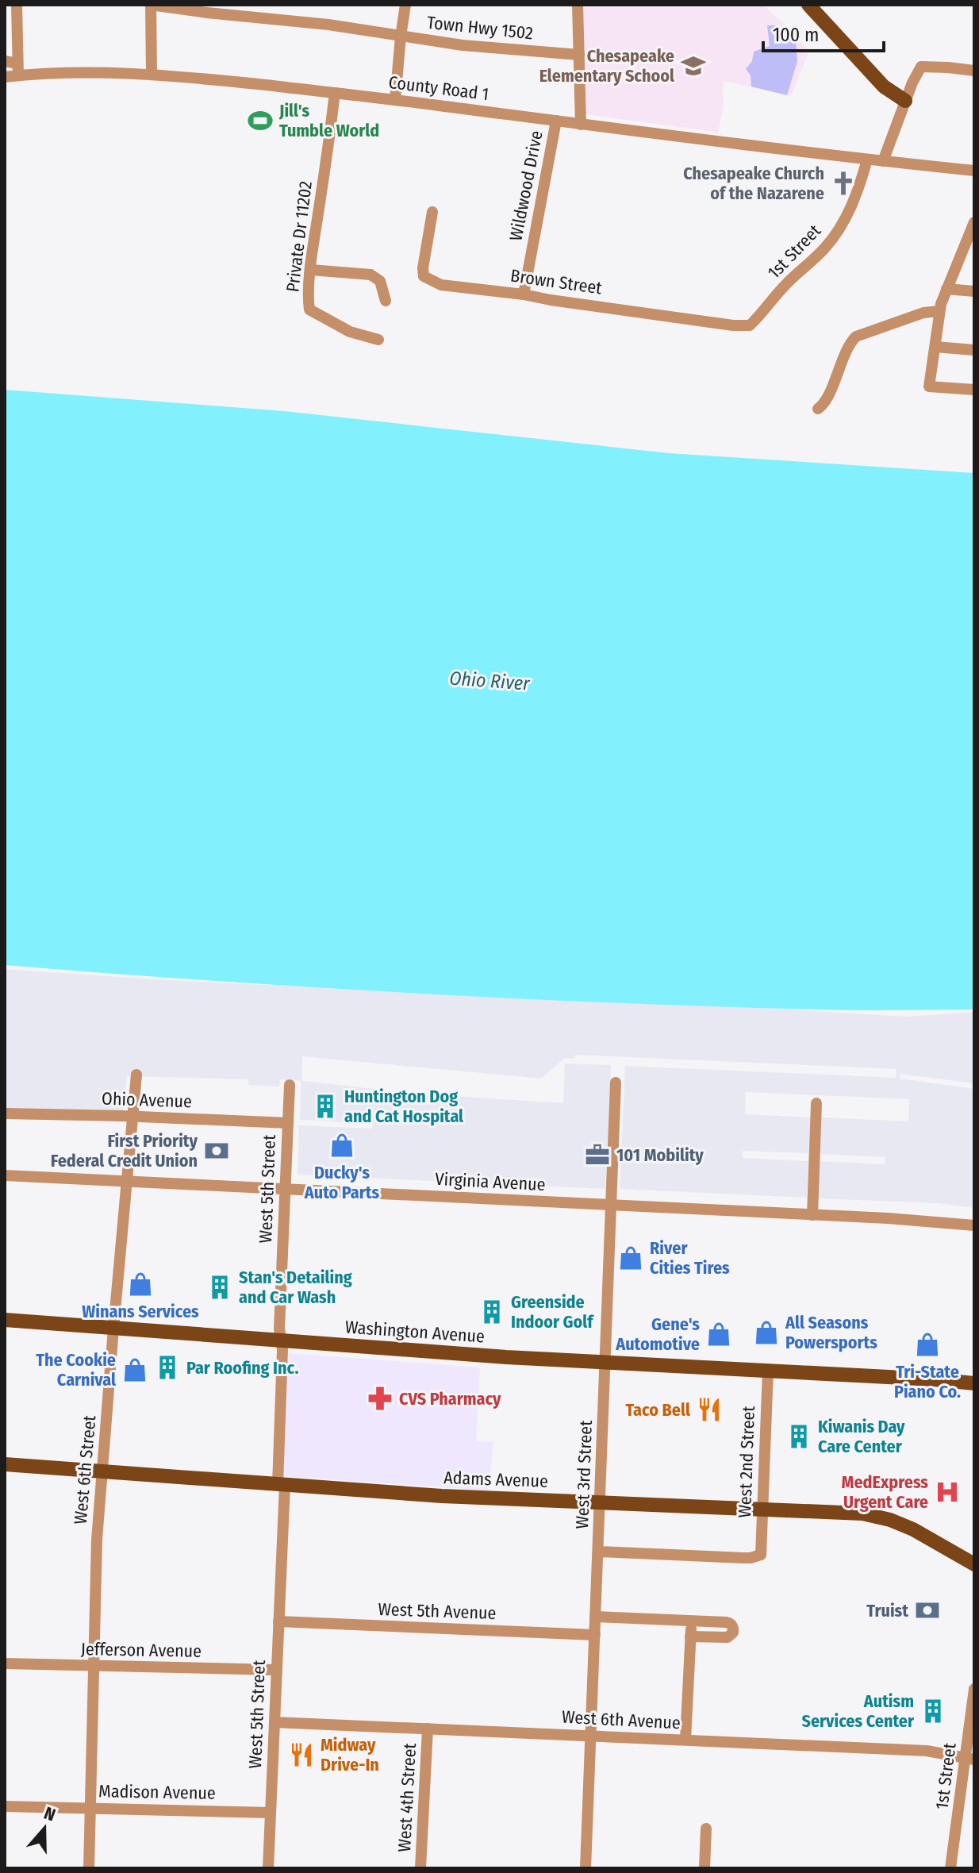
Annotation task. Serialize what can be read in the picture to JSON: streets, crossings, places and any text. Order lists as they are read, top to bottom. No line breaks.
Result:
{"streets":{"main road":["Washington Avenue","Adams Avenue"],"street":["Town Hwy 1502","County Road 1","Wildwood Drive","Private Dr 11202","1st Street","Brown Street","Ohio Avenue","Virginia Avenue","West 5th Street","West 2nd Street","West 6th Street","West 3rd Street","West 5th Avenue","Jefferson Avenue","West 6th Avenue","Madison Avenue","West 4th Street"]},"crossings":[["County Road 1","Wildwood Drive"],["County Road 1","Private Dr 11202"],["County Road 1","1st Street"],["Wildwood Drive","Brown Street"],["1st Street","Brown Street"],["1st Street","West 6th Avenue"],["Ohio Avenue","West 5th Street"],["Ohio Avenue","West 6th Street"],["Virginia Avenue","West 5th Street"],["Virginia Avenue","West 6th Street"],["Virginia Avenue","West 3rd Street"],["West 5th Street","Washington Avenue"],["West 5th Street","Adams Avenue"],["West 5th Street","West 5th Avenue"],["West 5th Street","Jefferson Avenue"],["West 5th Street","West 6th Avenue"],["West 5th Street","Madison Avenue"],["Washington Avenue","West 2nd Street"],["Washington Avenue","West 6th Street"],["Washington Avenue","West 3rd Street"],["West 2nd Street","West 3rd Street"],["West 2nd Street","Adams Avenue"],["West 6th Street","Adams Avenue"],["West 6th Street","Jefferson Avenue"],["West 6th Street","Madison Avenue"],["West 3rd Street","Adams Avenue"],["West 3rd Street","West 5th Avenue"],["West 3rd Street","West 6th Avenue"],["West 6th Avenue","West 4th Street"]],"water":["Ohio River"],"places":{"school or university":["Chesapeake Elementary School"],"sports":["Jill's Tumble World"],"church":["Chesapeake Church of the Nazarene"],"building":["Huntington Dog and Cat Hospital","Stan's Detailing and Car Wash","Greenside Indoor Golf","Par Roofing Inc.","Kiwanis Day Care Center","Autism Services Center"],"shop":["Ducky's Auto Parts","River Cities Tires","Winans Services","All Seasons Powersports","Gene's Automotive","Tri-State Piano Co.","The Cookie Carnival"],"bank":["First Priority Federal Credit Union","Truist"],"office":["101 Mobility"],"pharmacy":["CVS Pharmacy"],"restaurant":["Taco Bell","Midway Drive-In"],"hospital":["MedExpress Urgent Care"]},"scale_bar":"100 m","north":"top"}
